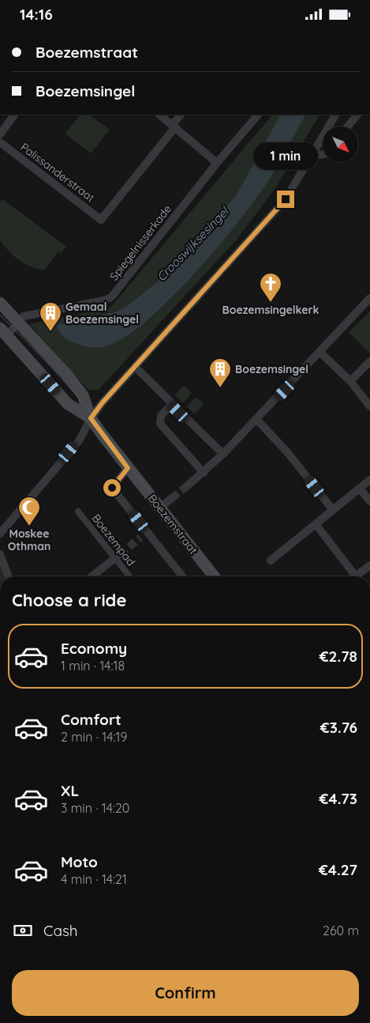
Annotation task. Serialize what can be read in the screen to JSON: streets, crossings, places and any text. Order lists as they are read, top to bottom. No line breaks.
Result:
{"streets":{"main road":["Boezemstraat"],"street":["Palissanderstraat","Spiegelnisserkade","Boezempad"]},"water":["Crooswijksesingel"],"places":{"church":["Boezemsingelkerk"],"building":["Gemaal Boezemsingel","Boezemsingel"],"mosque":["Moskee Othman"]},"north":"bottom right","page":{"status":"14:16","banner":["Boezemstraat","Boezemsingel"],"bubble":"1 min","heading":"Choose a ride","list":[{"name":"Economy","note":"1 min · 14:18","value":"€2.78"},{"name":"Comfort","note":"2 min · 14:19","value":"€3.76"},{"name":"XL","note":"3 min · 14:20","value":"€4.73"},{"name":"Moto","note":"4 min · 14:21","value":"€4.27"}],"pay":["Cash","260 m"],"buttons":"Confirm"}}
